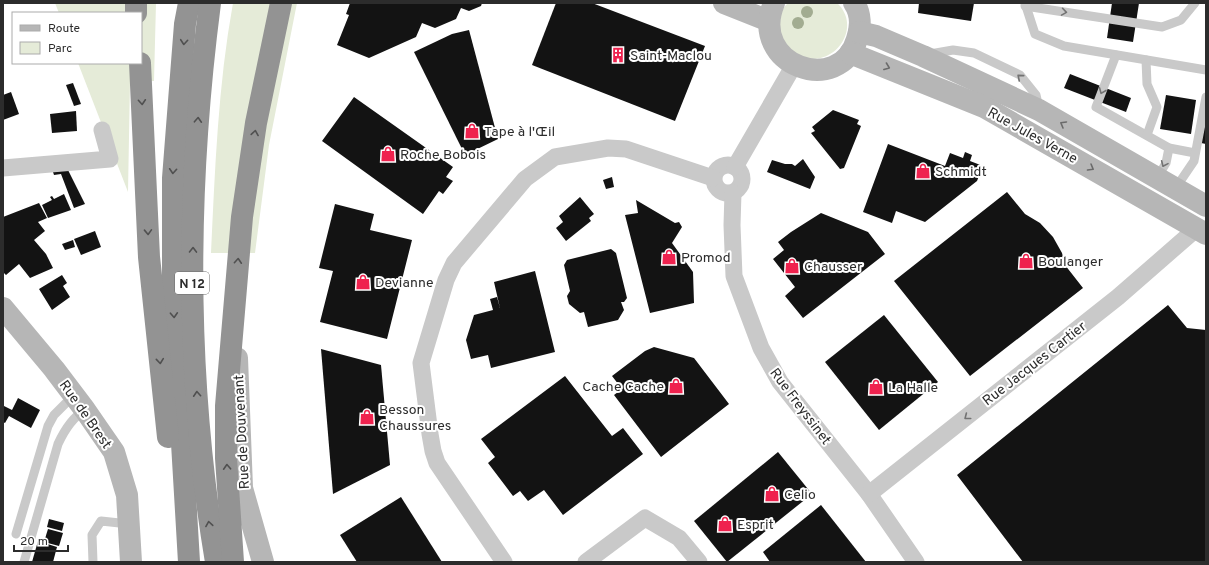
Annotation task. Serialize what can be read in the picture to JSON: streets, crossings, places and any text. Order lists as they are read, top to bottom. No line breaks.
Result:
{"streets":{"highway":["N 12"],"street":["Rue Jules Verne","Rue Jacques Cartier","Rue Freyssinet","Rue de Brest","Rue de Douvenant"]},"crossings":[["Rue Jules Verne","Rue Jacques Cartier"],["Rue Jacques Cartier","Rue Freyssinet"]],"one_way":["Rue Jacques Cartier"],"places":{"building":["Saint-Maclou"],"shop":["Tape à l'Œil","Roche Bobois","Schmidt","Promod","Boulanger","Chausser","Devianne","Cache Cache","La Halle","Besson Chaussures","Celio","Esprit"]},"legend":["Route","Parc"],"scale_bar":"20 m"}
